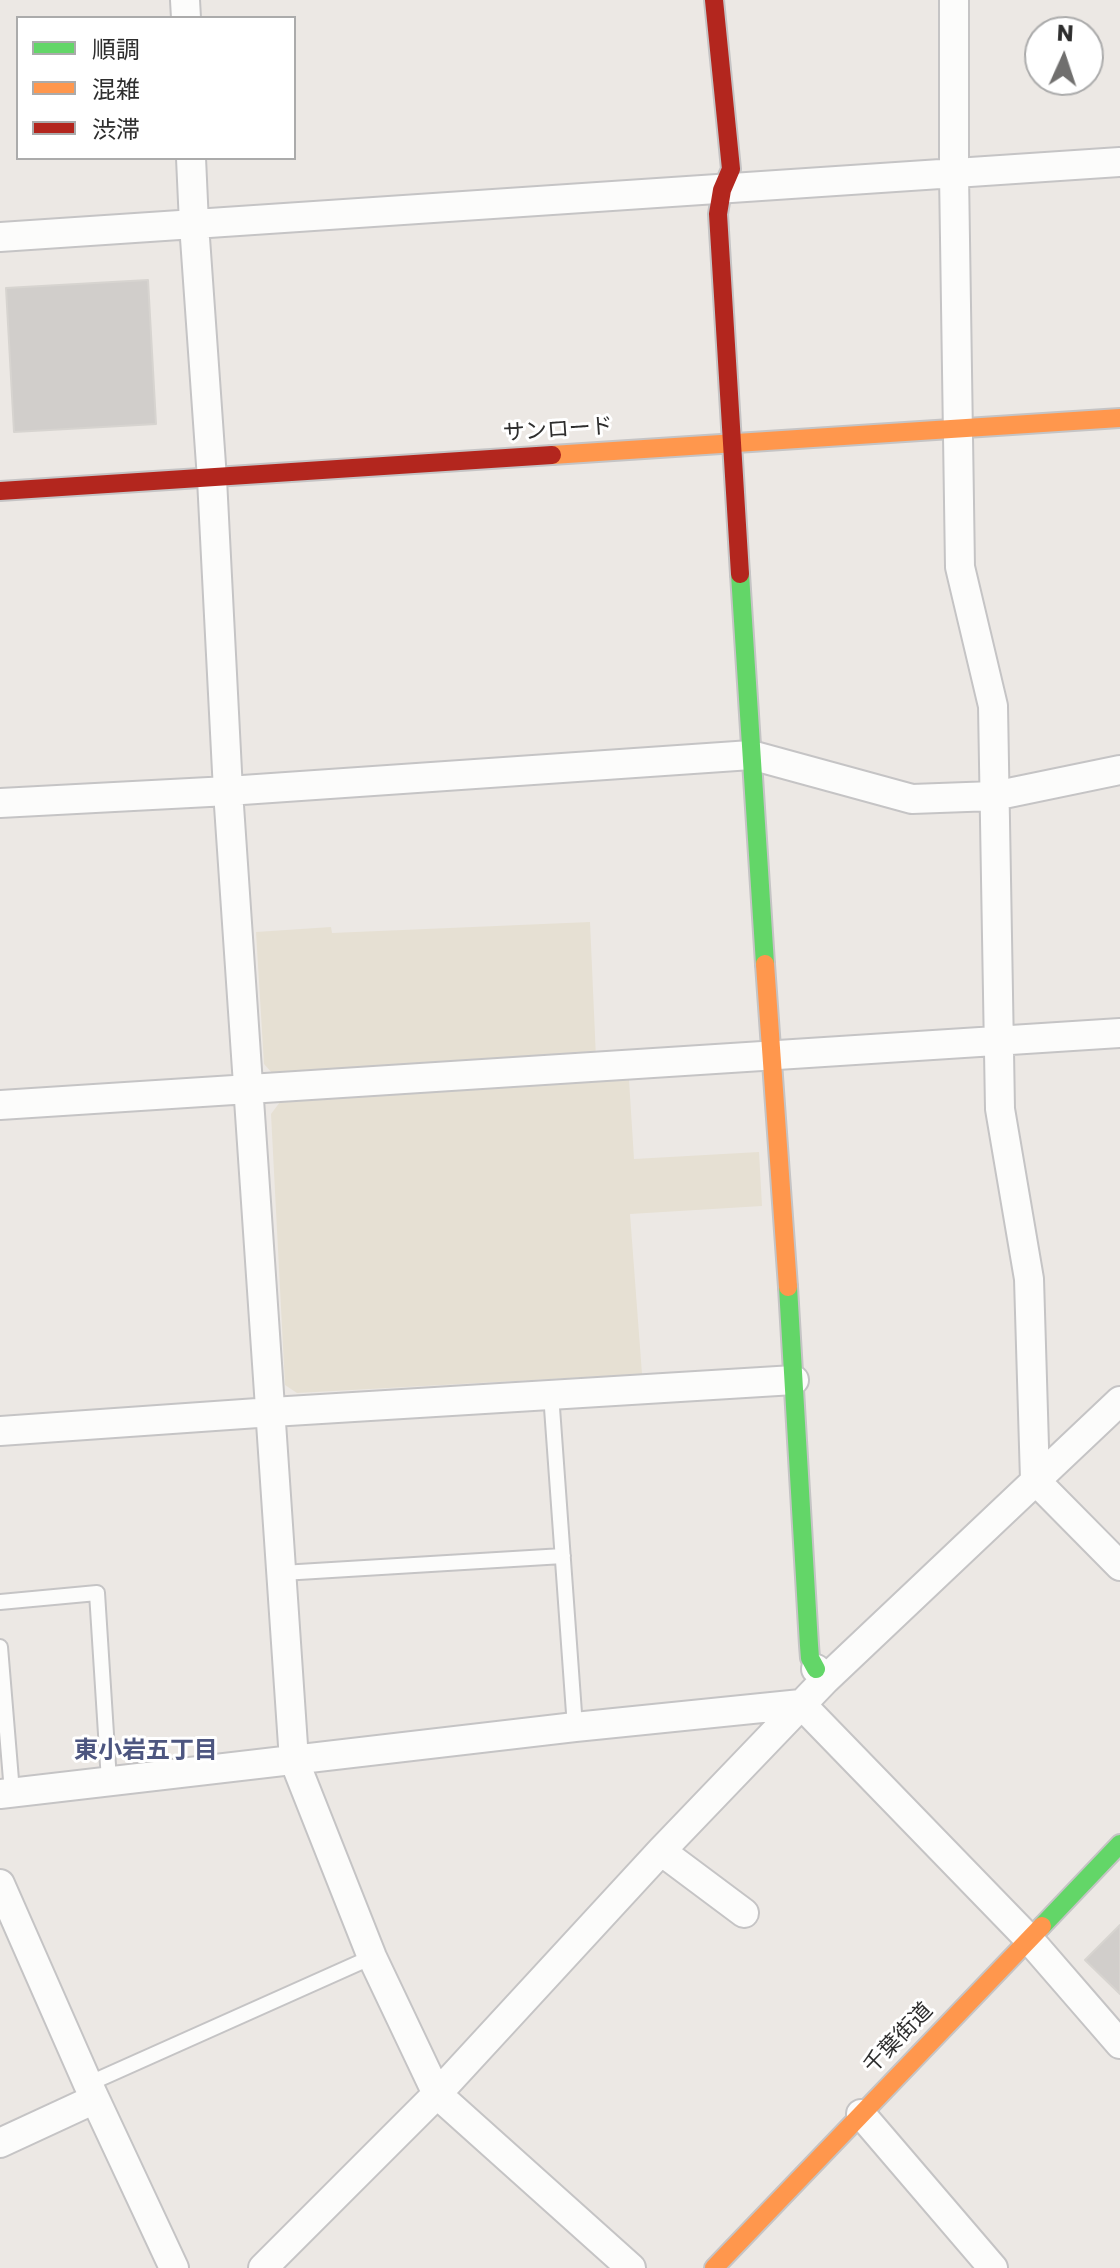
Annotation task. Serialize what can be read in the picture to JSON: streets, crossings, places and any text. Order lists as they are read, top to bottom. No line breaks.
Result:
{"streets":{"main road":["サンロード","千葉街道"]},"districts":["東小岩五丁目"],"legend":["順調","混雑","渋滞"],"north":"top"}
